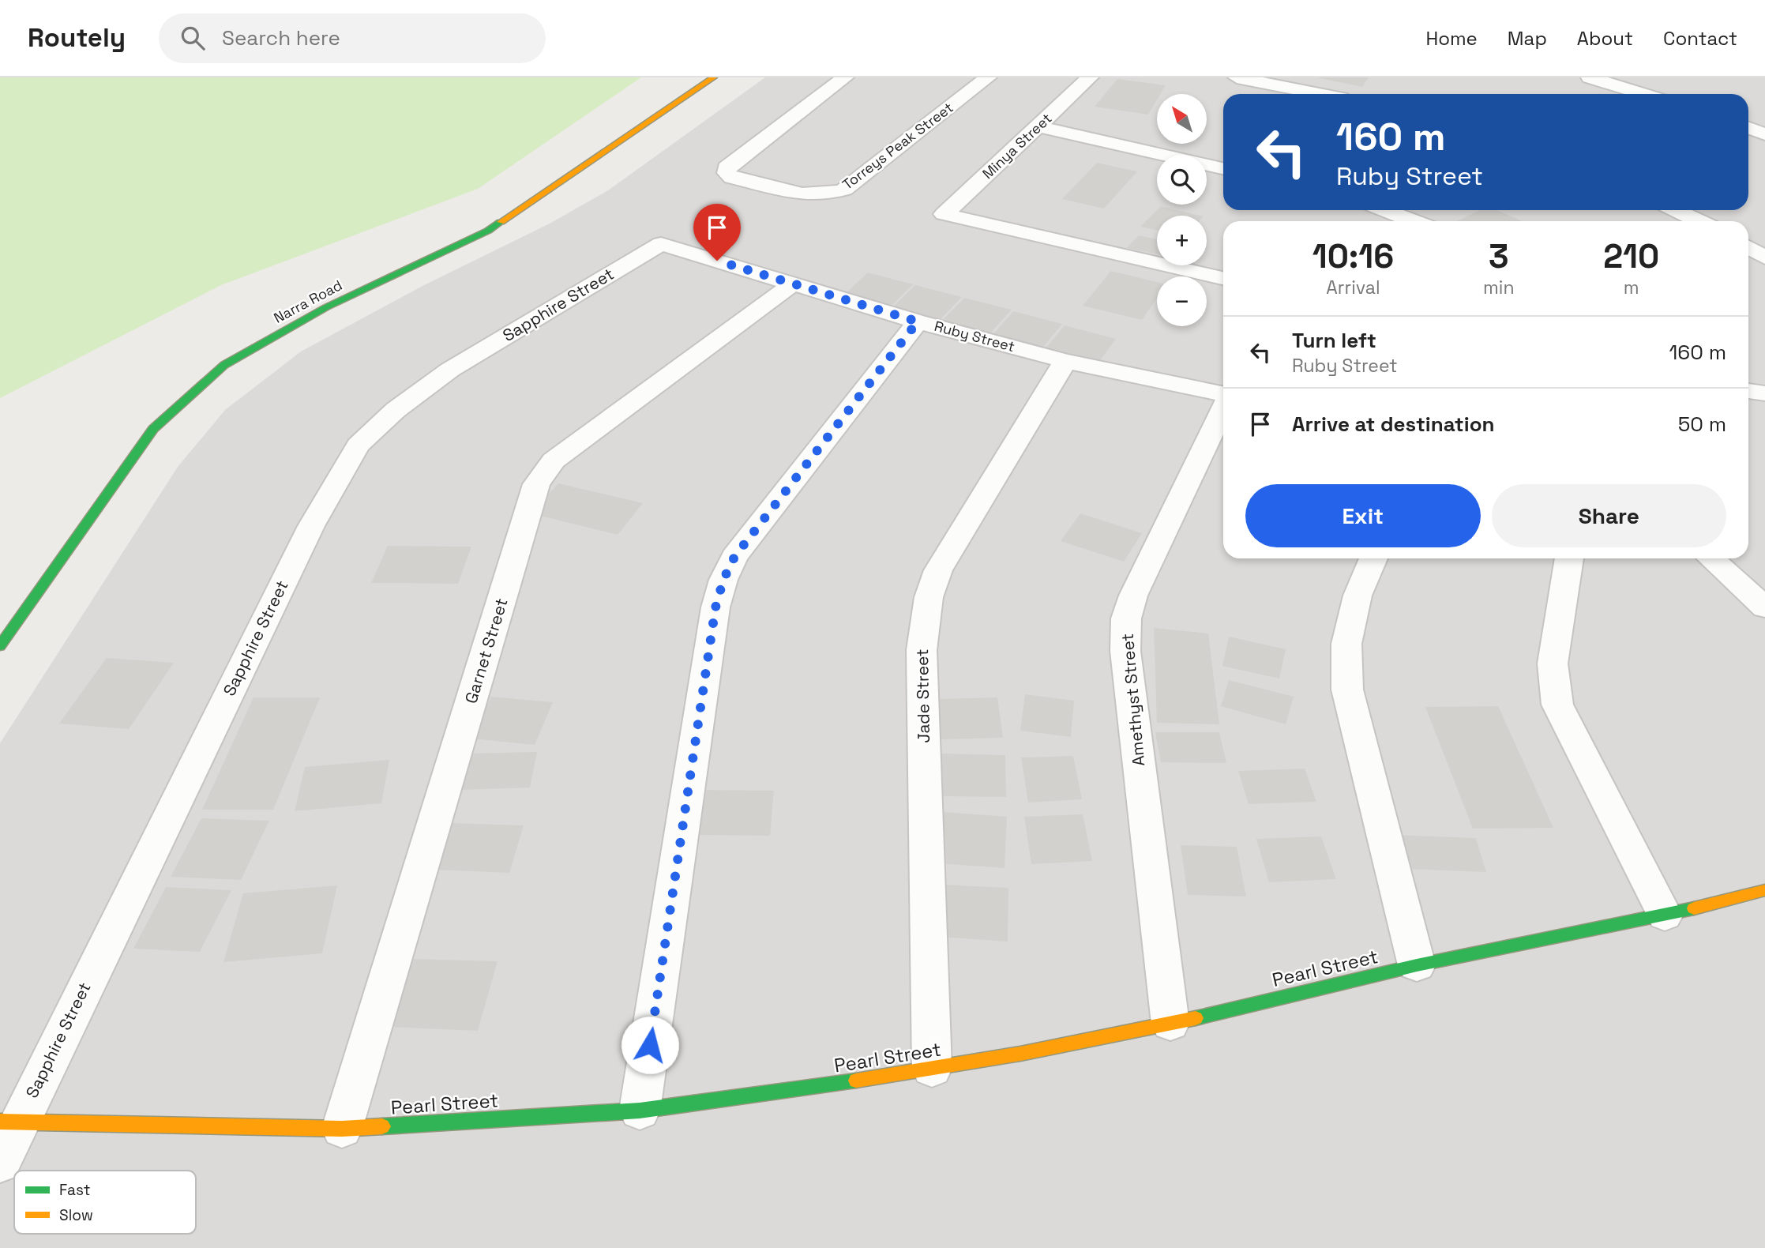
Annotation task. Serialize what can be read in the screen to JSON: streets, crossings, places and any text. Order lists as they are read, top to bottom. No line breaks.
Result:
{"streets":{"street":["Torreys Peak Street","Minya Street","Narra Road","Sapphire Street","Ruby Street","Garnet Street","Jade Street","Amethyst Street","Pearl Street"]},"crossings":[["Sapphire Street","Ruby Street"],["Sapphire Street","Pearl Street"],["Ruby Street","Garnet Street"],["Ruby Street","Jade Street"],["Garnet Street","Pearl Street"],["Jade Street","Pearl Street"],["Amethyst Street","Pearl Street"]],"legend":["Fast","Slow"],"north":"top left","page":{"header":"Routely","search":"Search here","nav":["Home","Map","About","Contact"],"map_buttons":["+","−"],"turn":["160 m","Ruby Street"],"eta":["10:16","Arrival","3","min","210","m"],"list":[{"name":"Turn left","note":"Ruby Street","value":"160 m"},{"name":"Arrive at destination","value":"50 m"}],"buttons":["Exit","Share"]}}
